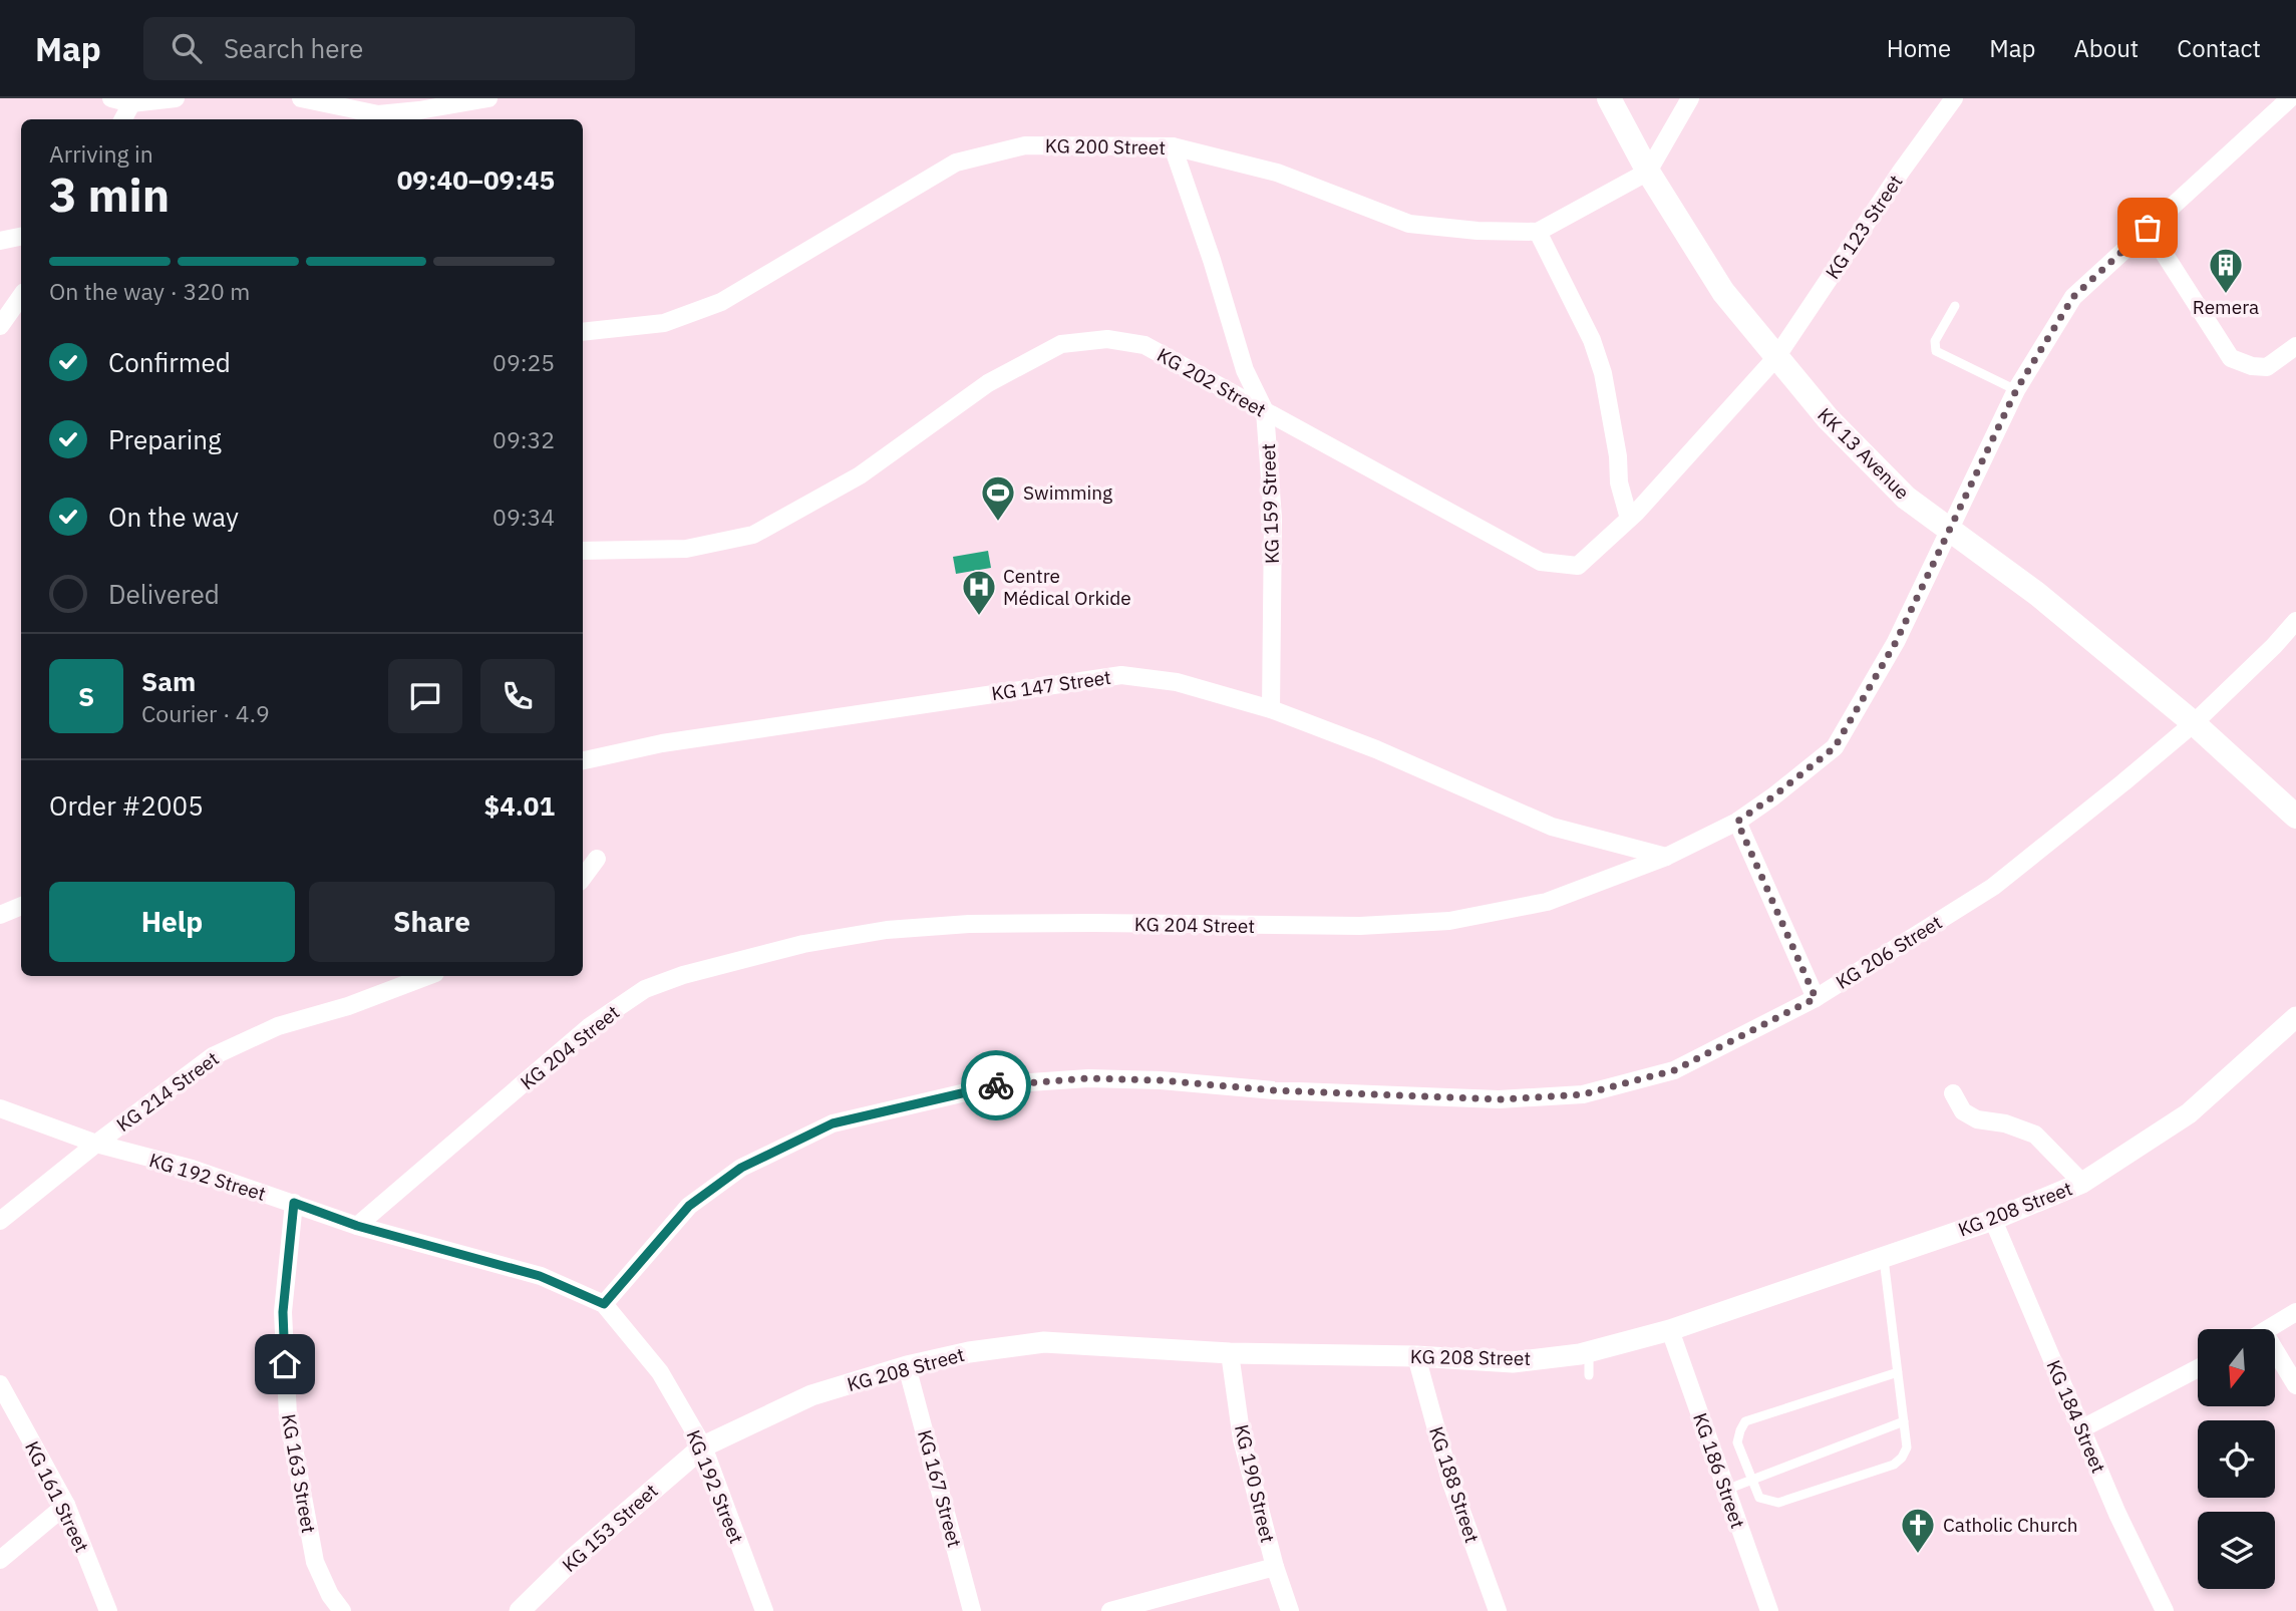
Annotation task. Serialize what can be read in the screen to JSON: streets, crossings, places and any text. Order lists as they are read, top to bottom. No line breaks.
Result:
{"streets":{"main road":["KK 13 Avenue"],"street":["KG 200 Street","KG 123 Street","KG 202 Street","KG 159 Street","KG 147 Street","KG 204 Street","KG 206 Street","KG 214 Street","KG 192 Street","KG 208 Street","KG 184 Street","KG 186 Street","KG 163 Street","KG 190 Street","KG 188 Street","KG 167 Street","KG 161 Street","KG 153 Street"]},"crossings":[["KG 200 Street","KK 13 Avenue"],["KG 200 Street","KG 159 Street"],["KG 123 Street","KG 202 Street"],["KG 123 Street","KK 13 Avenue"],["KG 202 Street","KK 13 Avenue"],["KG 202 Street","KG 159 Street"],["KK 13 Avenue","KG 204 Street"],["KK 13 Avenue","KG 206 Street"],["KG 159 Street","KG 147 Street"],["KG 147 Street","KG 204 Street"],["KG 204 Street","KG 192 Street"],["KG 206 Street","KG 192 Street"],["KG 214 Street","KG 192 Street"],["KG 192 Street","KG 208 Street"],["KG 192 Street","KG 163 Street"],["KG 192 Street","KG 153 Street"],["KG 208 Street","KG 184 Street"],["KG 208 Street","KG 186 Street"],["KG 208 Street","KG 190 Street"],["KG 208 Street","KG 188 Street"],["KG 208 Street","KG 167 Street"],["KG 208 Street","KG 153 Street"]],"places":{"building":["Remera"],"sports":["Swimming"],"hospital":["Centre Médical Orkide"],"church":["Catholic Church"]},"north":"bottom","page":{"header":"Map","search":"Search here","nav":["Home","Map","About","Contact"],"heading":["3 min","Arriving in","09:40–09:45"],"panel":["Sam","Courier · 4.9","Order #2005","$4.01"],"bar":"On the way · 320 m","list":[["Confirmed","09:25"],["Preparing","09:32"],["On the way","09:34"],"Delivered"],"round":"S","buttons":["Help","Share"]}}
